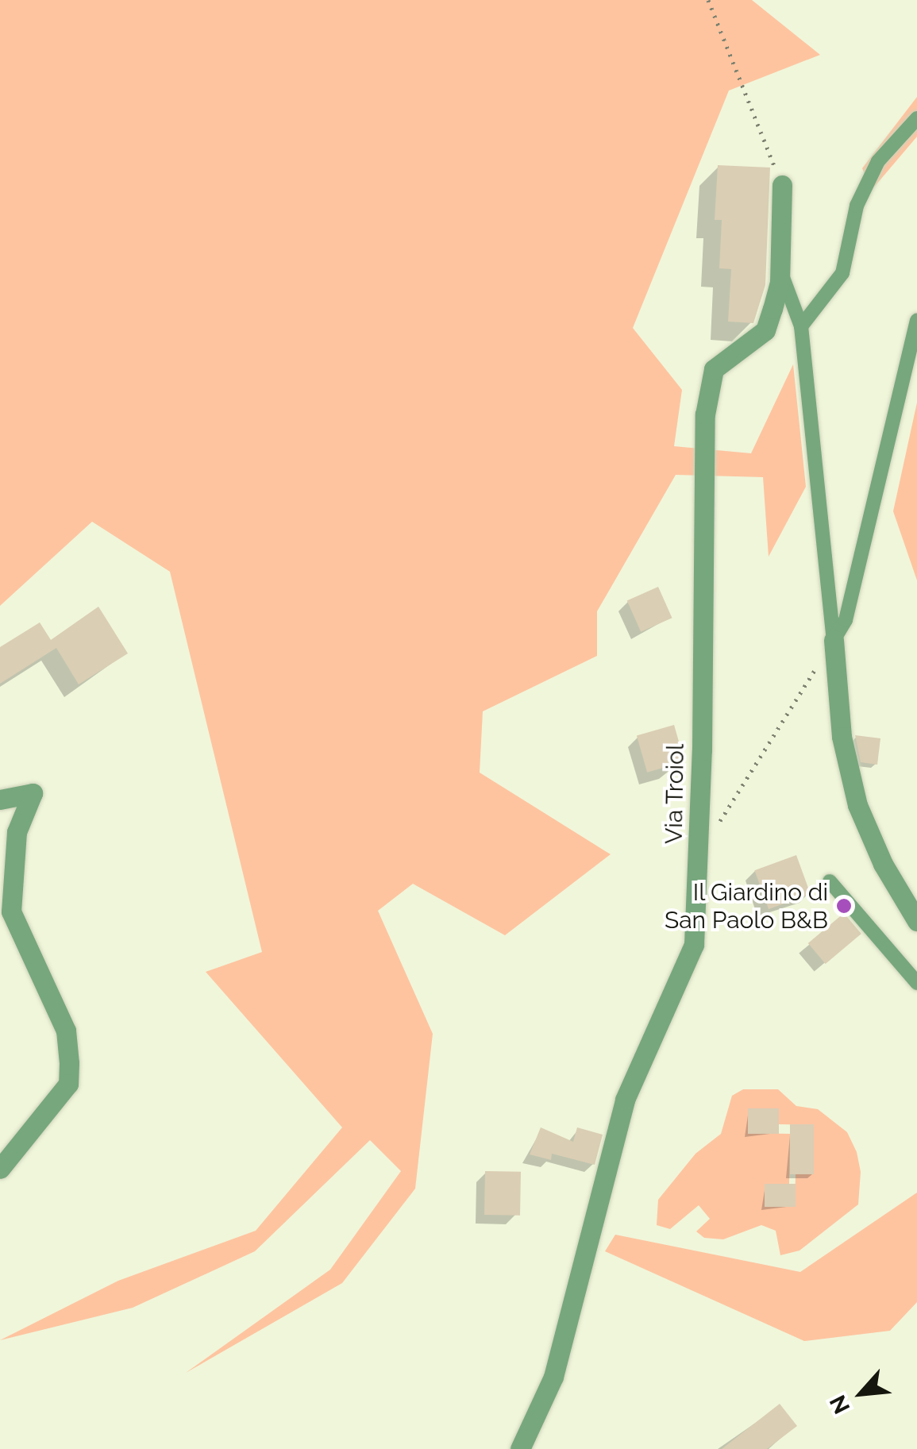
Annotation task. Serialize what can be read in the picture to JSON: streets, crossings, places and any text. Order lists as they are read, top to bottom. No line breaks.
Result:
{"streets":{"street":["Via Troiol"]},"places":["Il Giardino di San Paolo B&B"],"north":"bottom left"}
